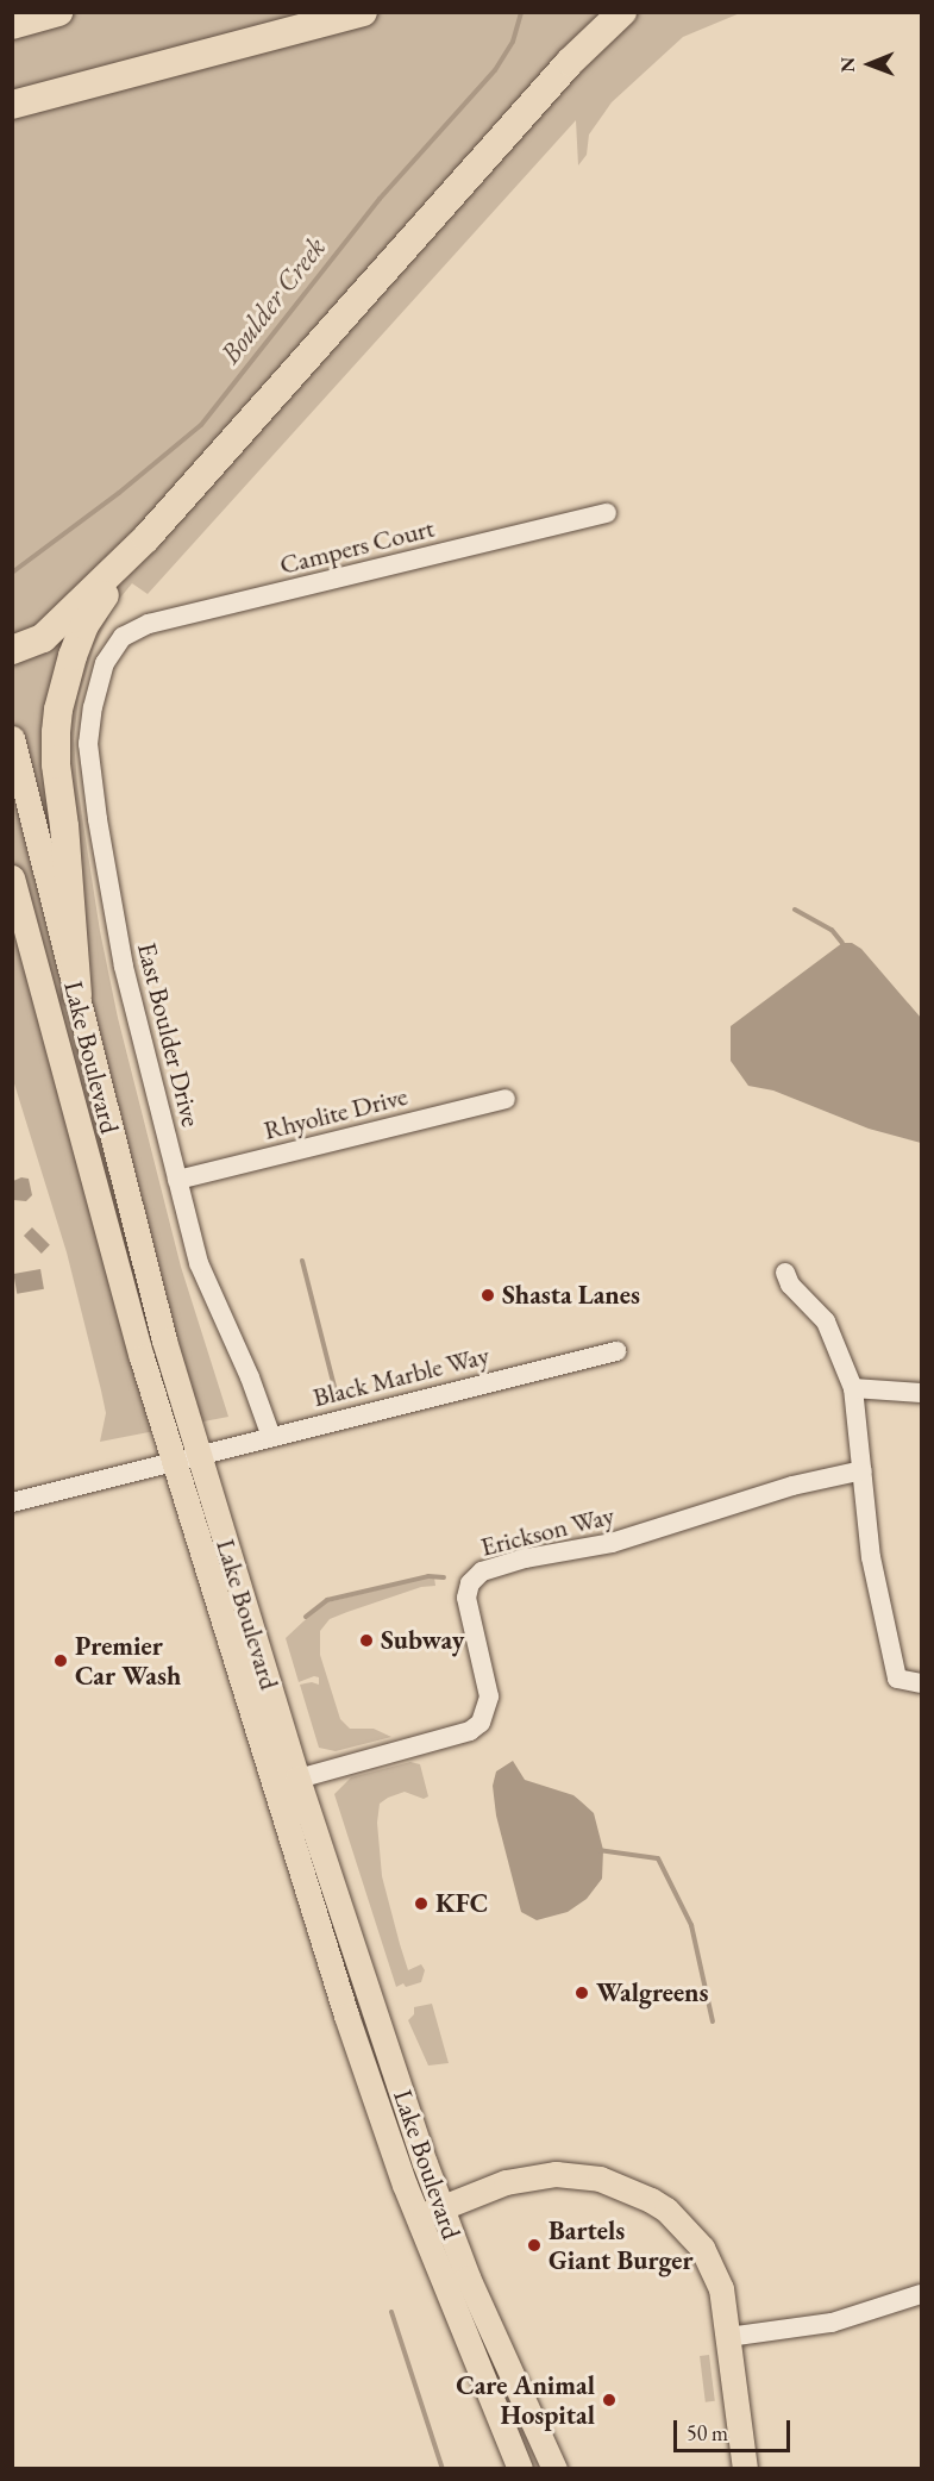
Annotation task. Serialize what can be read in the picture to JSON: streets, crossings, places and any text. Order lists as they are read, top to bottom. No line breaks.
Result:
{"streets":{"main road":["Lake Boulevard"],"street":["Campers Court","East Boulder Drive","Rhyolite Drive","Black Marble Way","Erickson Way"]},"crossings":[["Campers Court","East Boulder Drive"],["East Boulder Drive","Rhyolite Drive"],["East Boulder Drive","Black Marble Way"],["Lake Boulevard","Black Marble Way"],["Lake Boulevard","Erickson Way"]],"water":["Boulder Creek"],"places":["Shasta Lanes","Subway","Premier Car Wash","KFC","Walgreens","Bartels Giant Burger","Care Animal Hospital"],"scale_bar":"50 m","north":"left"}
